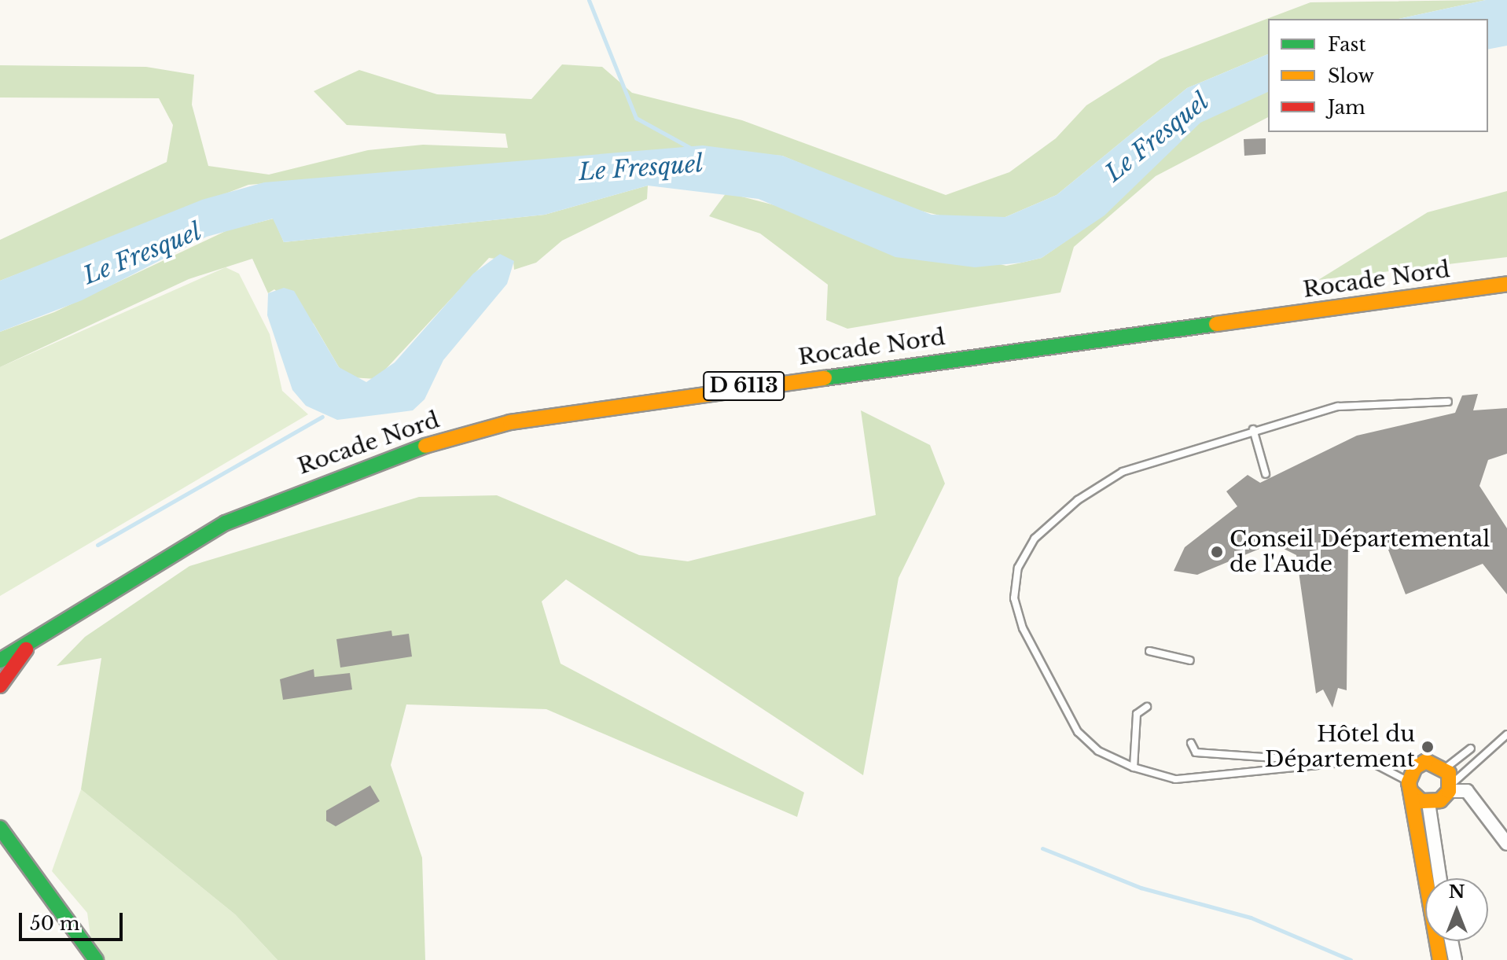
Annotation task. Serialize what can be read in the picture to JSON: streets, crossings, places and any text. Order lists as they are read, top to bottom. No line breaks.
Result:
{"streets":{"main road":["Rocade Nord","D 6113"]},"water":["Le Fresquel"],"places":["Conseil Départemental de l'Aude","Hôtel du Département"],"legend":["Fast","Slow","Jam"],"scale_bar":"50 m","north":"top"}
